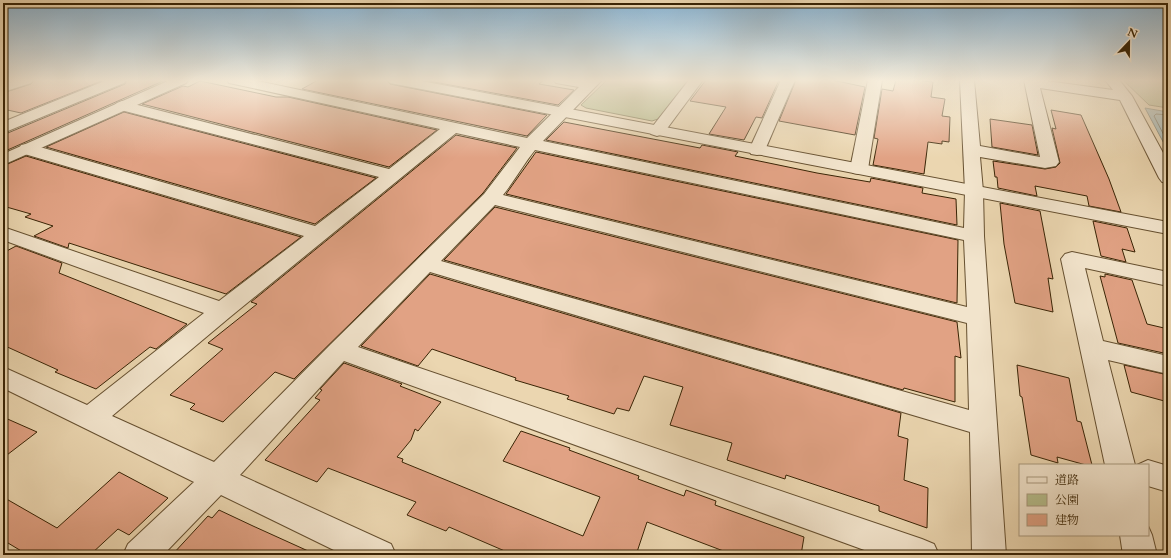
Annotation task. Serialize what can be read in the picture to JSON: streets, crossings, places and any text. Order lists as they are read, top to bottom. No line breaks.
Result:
{"legend":["道路","公園","建物"],"north":"top"}
